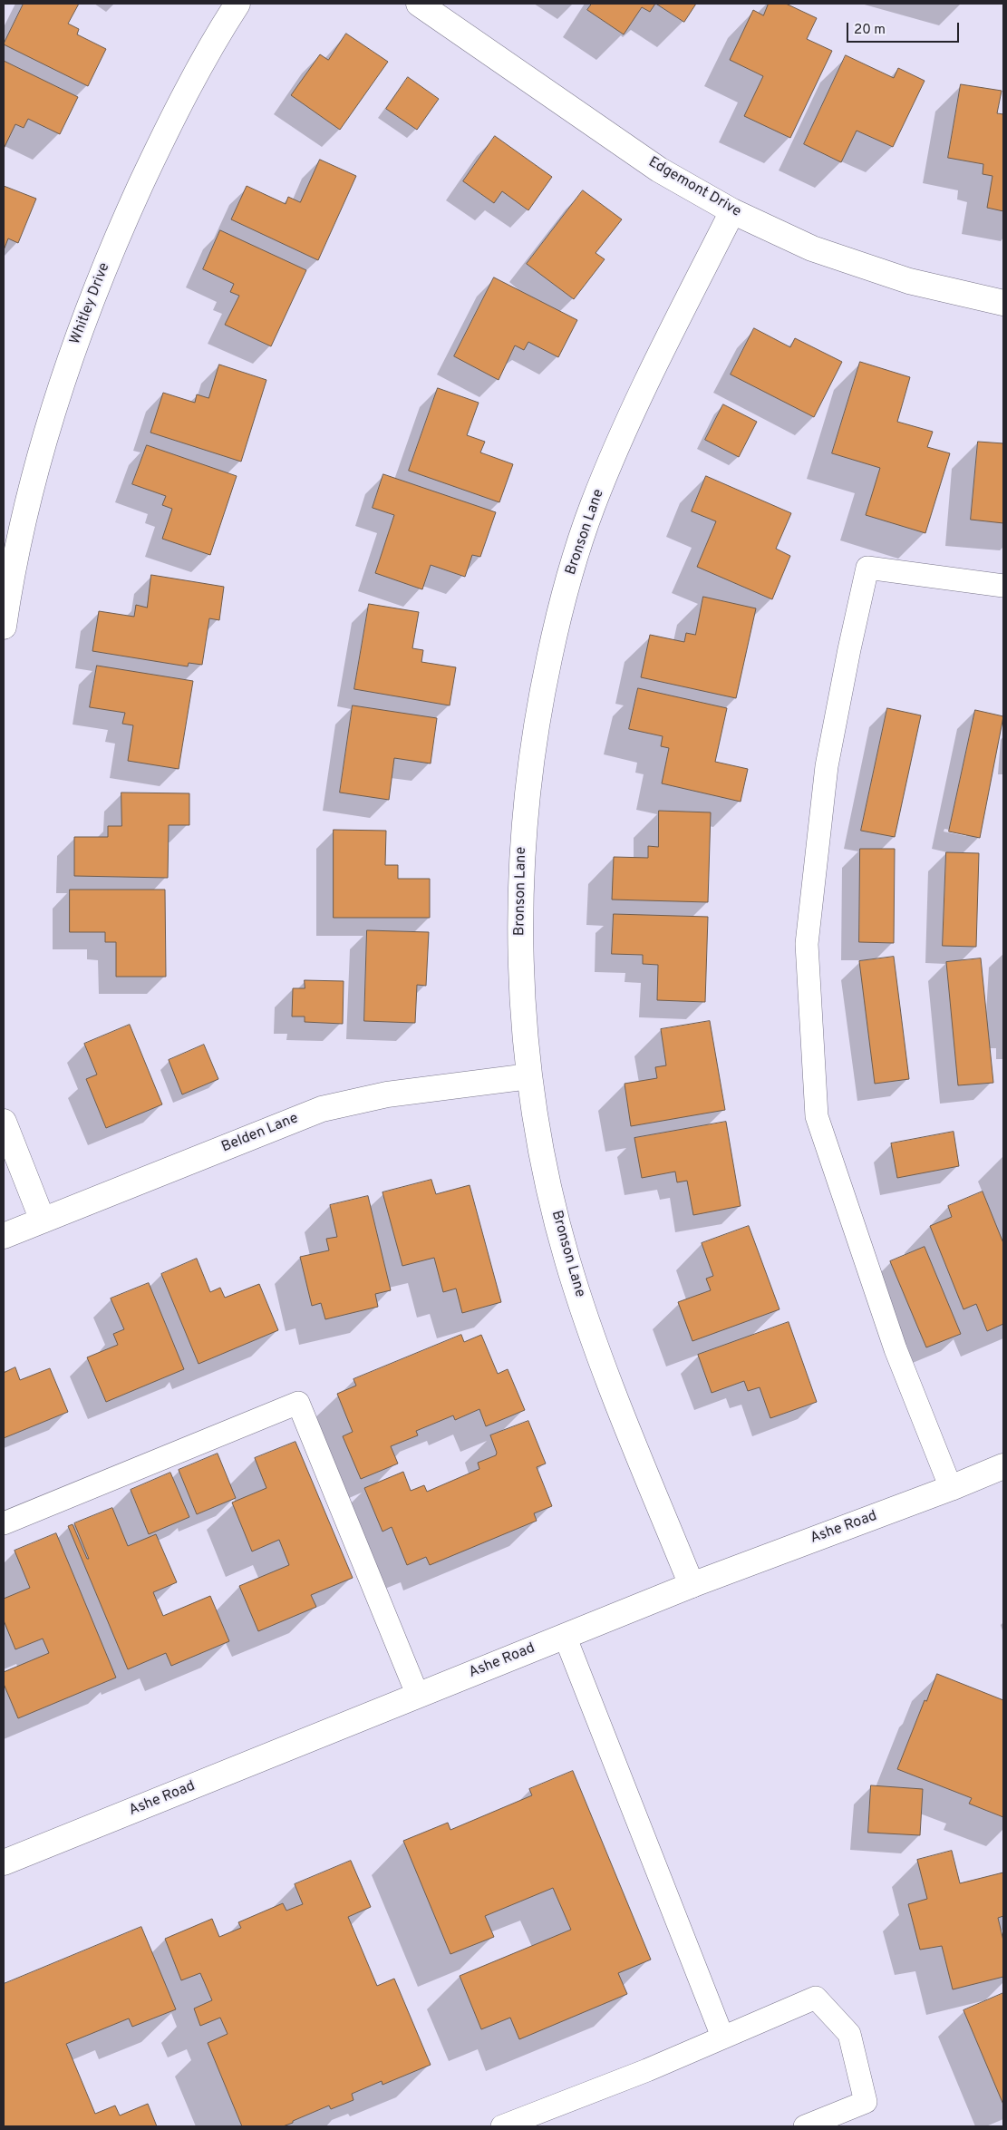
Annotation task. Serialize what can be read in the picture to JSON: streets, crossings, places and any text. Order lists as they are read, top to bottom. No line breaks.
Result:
{"streets":{"street":["Edgemont Drive","Whitley Drive","Bronson Lane","Belden Lane","Ashe Road"]},"crossings":[["Edgemont Drive","Bronson Lane"],["Bronson Lane","Belden Lane"],["Bronson Lane","Ashe Road"]],"scale_bar":"20 m"}
